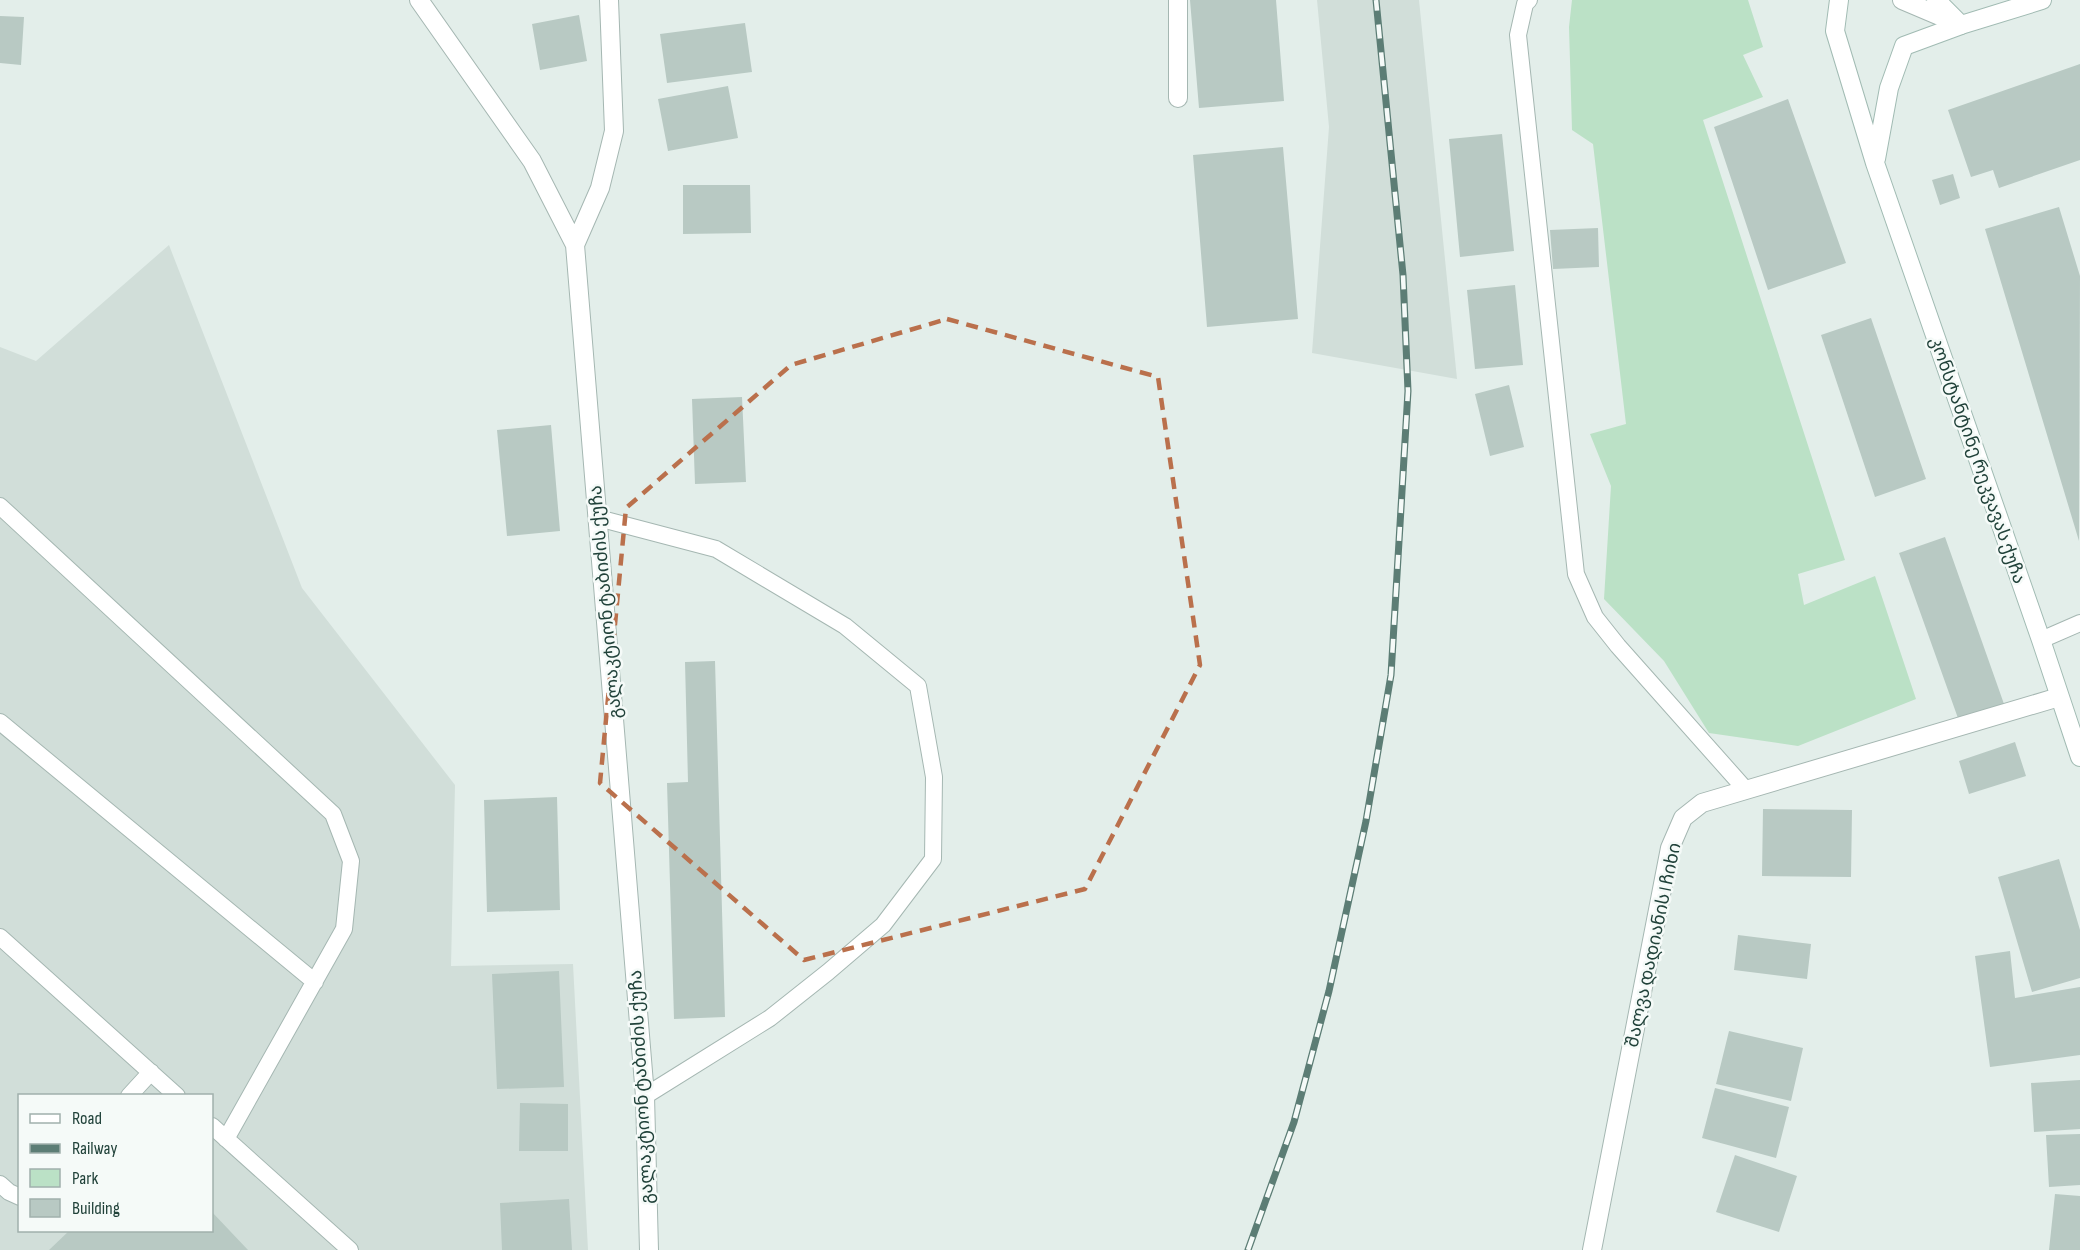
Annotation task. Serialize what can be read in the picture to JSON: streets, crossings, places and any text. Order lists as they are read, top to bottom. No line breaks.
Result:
{"streets":{"street":["კონსტანტინე რეკვავას ქუჩა","გალაკტიონ ტაბიძის ქუჩა","შალვა დადიანის I ჩიხი"]},"crossings":[["კონსტანტინე რეკვავას ქუჩა","შალვა დადიანის I ჩიხი"]],"legend":["Road","Railway","Park","Building"]}
